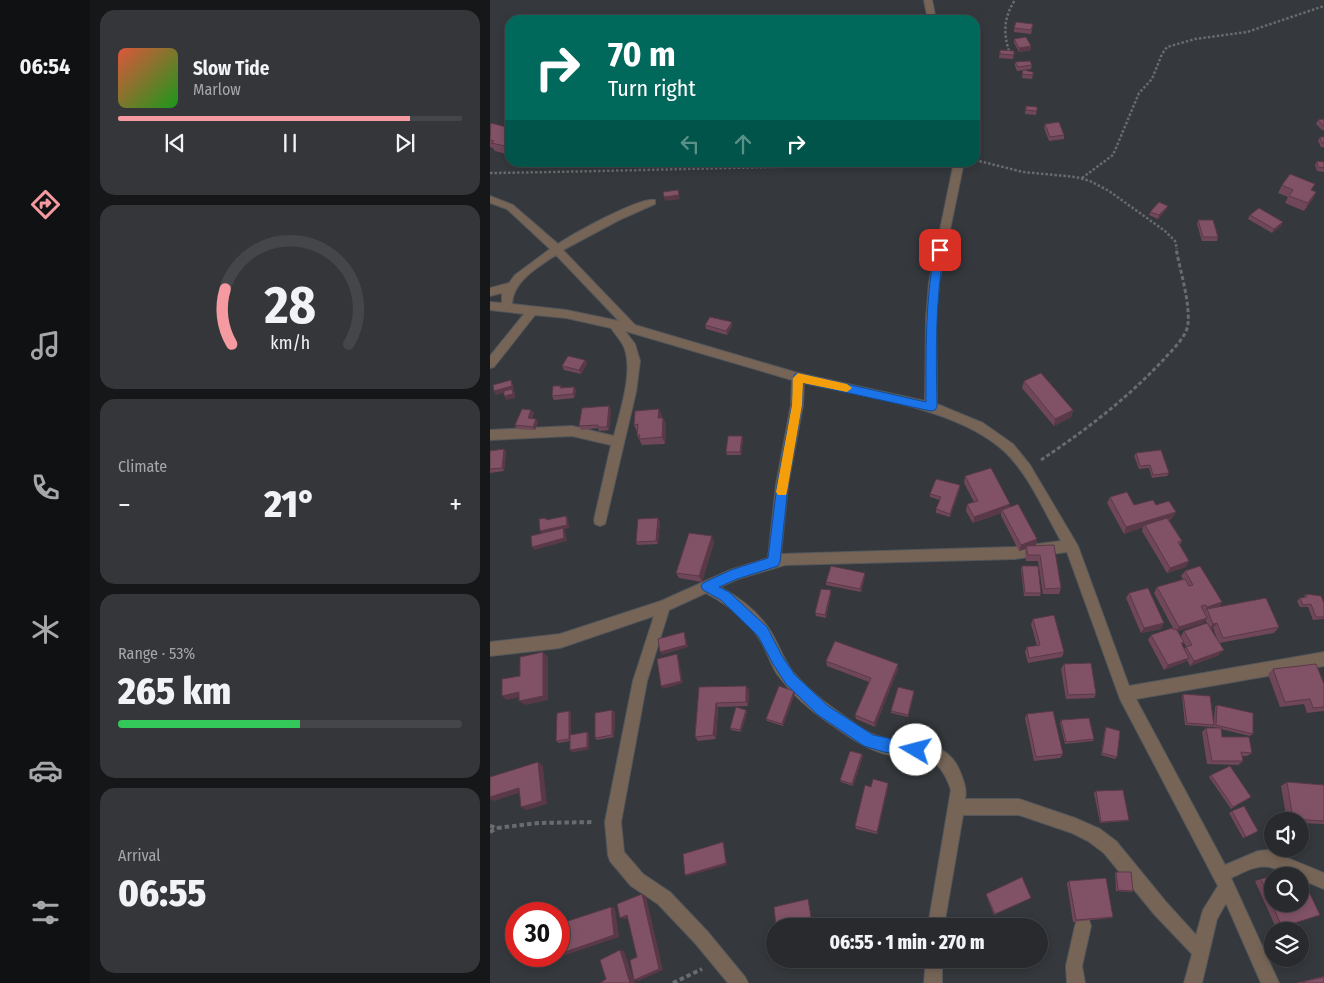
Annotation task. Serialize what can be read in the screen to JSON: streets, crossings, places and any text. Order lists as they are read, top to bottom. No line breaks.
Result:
{"page":{"tabs":"06:54","turn":["70 m","Turn right"],"song":["Slow Tide","Marlow"],"tile":["Climate",["Range · 53%","265 km"],["Arrival","06:55"]],"heat":["−","21°","+"],"limit":"30","trip":"06:55 · 1 min · 270 m","gauge":["28","km/h"]}}
